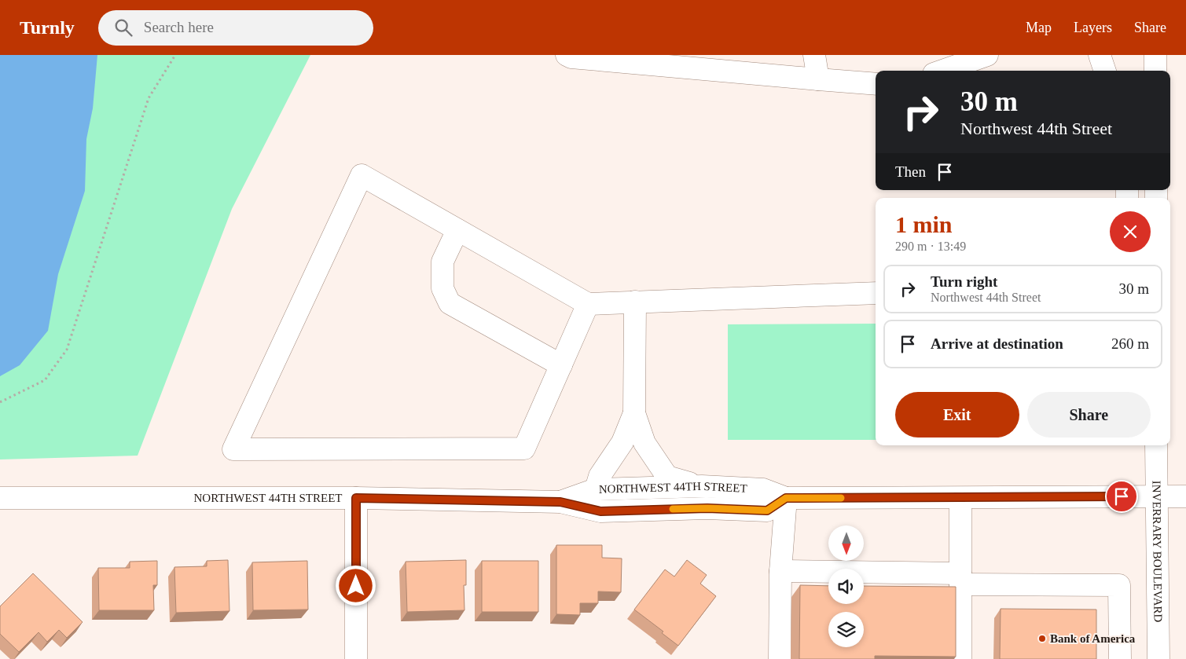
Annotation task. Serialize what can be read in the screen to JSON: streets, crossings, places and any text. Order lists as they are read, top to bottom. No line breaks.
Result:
{"streets":{"street":["NORTHWEST 44TH STREET","INVERRARY BOULEVARD"]},"crossings":[["NORTHWEST 44TH STREET","INVERRARY BOULEVARD"]],"places":["Bank of America"],"north":"bottom","page":{"header":"Turnly","search":"Search here","nav":["Map","Layers","Share"],"turn":["30 m","Northwest 44th Street"],"then":"Then","heading":["1 min","290 m · 13:49"],"list":[{"name":"Turn right","note":"Northwest 44th Street","value":"30 m"},{"name":"Arrive at destination","value":"260 m"}],"buttons":["Exit","Share"]}}
